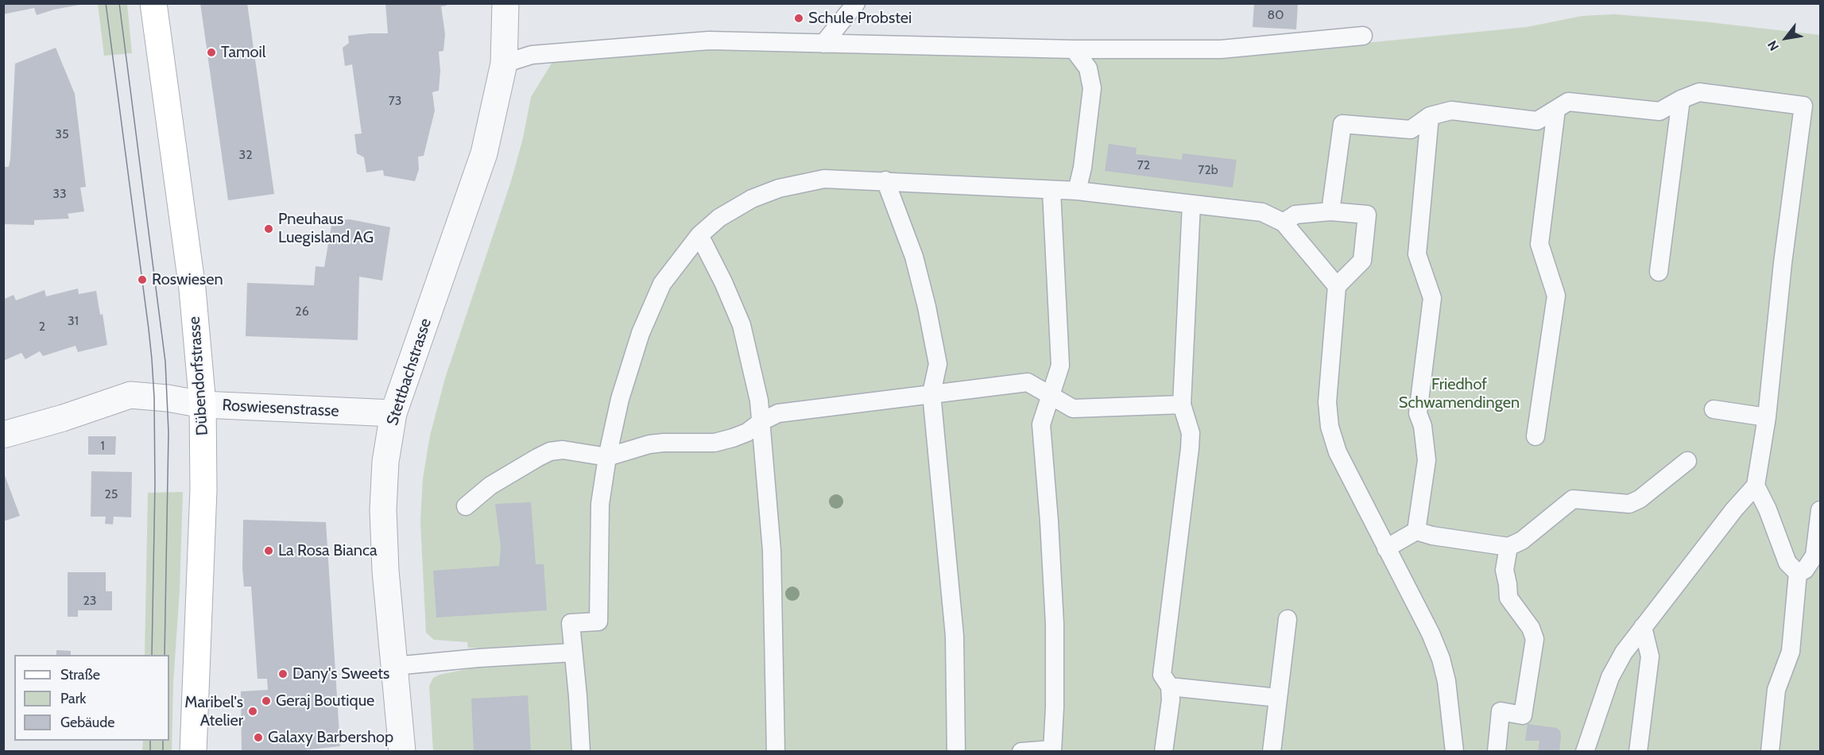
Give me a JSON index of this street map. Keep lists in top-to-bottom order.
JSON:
{
  "streets": {
    "street": ["Stettbachstrasse", "Dübendorfstrasse", "Roswiesenstrasse"]
  },
  "crossings": [
    ["Stettbachstrasse", "Roswiesenstrasse"],
    ["Dübendorfstrasse", "Roswiesenstrasse"]
  ],
  "parks": ["Friedhof Schwamendingen"],
  "places": [
    "Schule Probstei",
    "Tamoil",
    "Pneuhaus Luegisland AG",
    "Roswiesen",
    "La Rosa Bianca",
    "Dany's Sweets",
    "Geraj Boutique",
    "Maribel's Atelier",
    "Galaxy Barbershop"
  ],
  "house_numbers": [
    "80",
    "73",
    "35",
    "32",
    "72",
    "72b",
    "33",
    "26",
    "31",
    "2",
    "1",
    "25",
    "23"
  ],
  "legend": ["Straße", "Park", "Gebäude"],
  "north": "bottom left"
}
